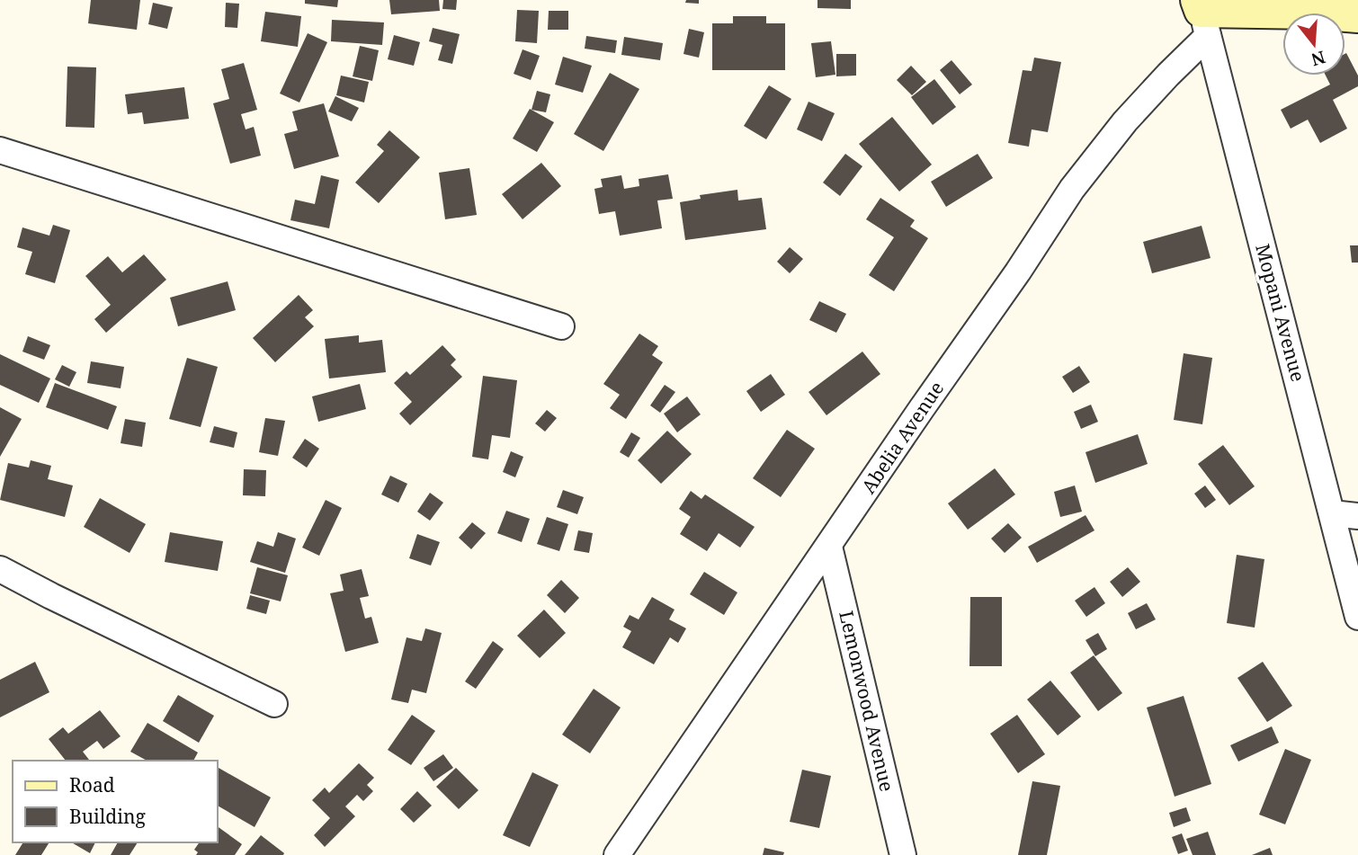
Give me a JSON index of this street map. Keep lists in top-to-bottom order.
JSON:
{
  "streets": {
    "street": ["Mopani Avenue", "Abelia Avenue", "Lemonwood Avenue"]
  },
  "crossings": [
    ["Mopani Avenue", "Abelia Avenue"],
    ["Abelia Avenue", "Lemonwood Avenue"]
  ],
  "legend": ["Road", "Building"],
  "north": "bottom"
}
